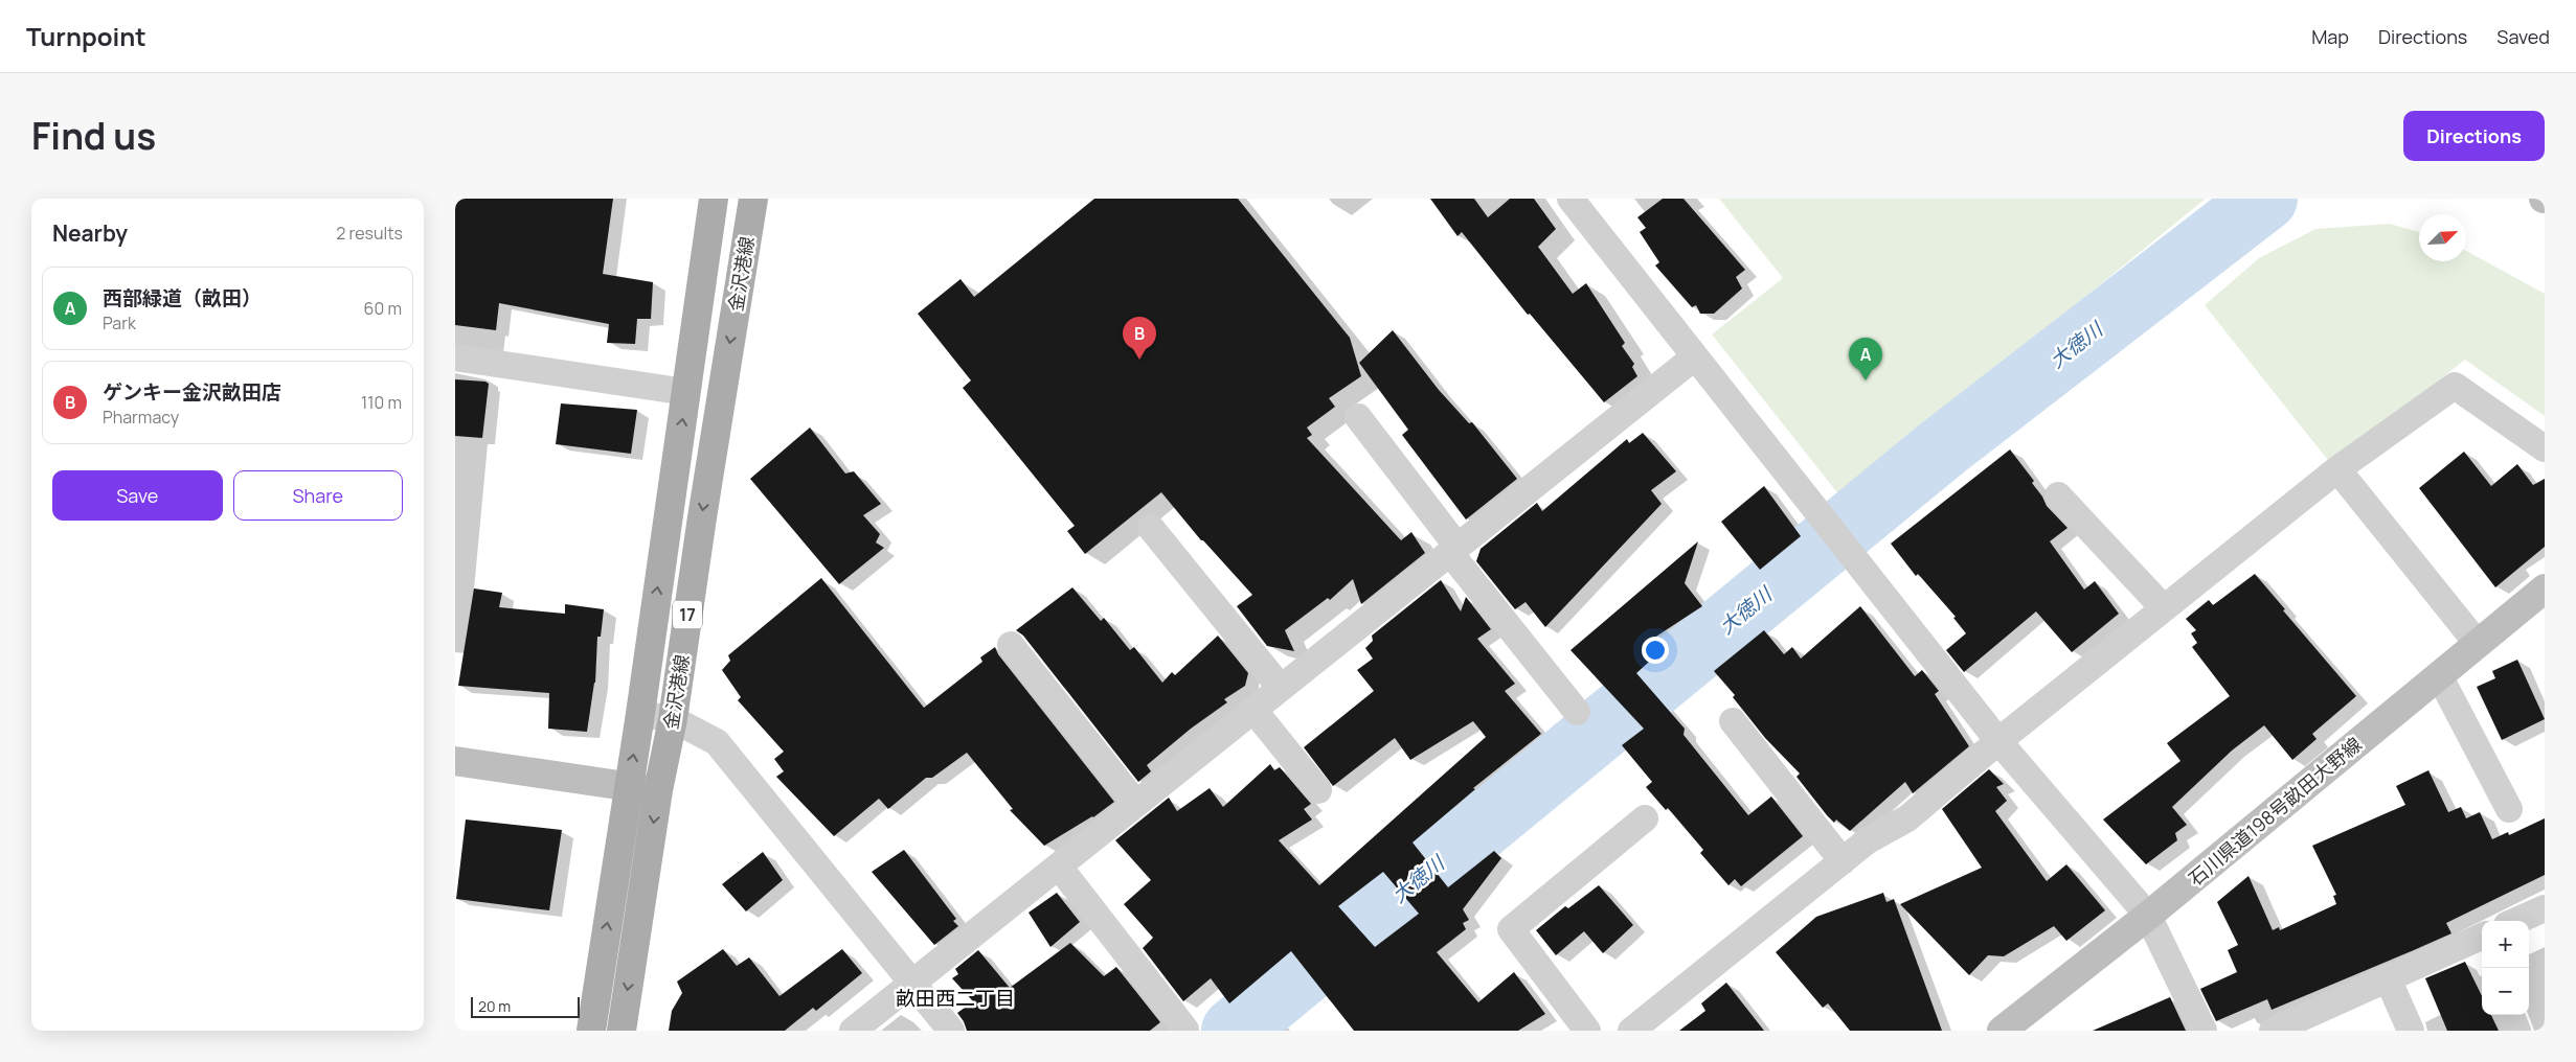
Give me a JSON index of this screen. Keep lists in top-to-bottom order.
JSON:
{
  "streets": {
    "main road": ["金沢港線", "17", "石川県道198号畝田大野線"]
  },
  "districts": ["畝田西二丁目"],
  "water": ["大徳川"],
  "scale_bar": "20 m",
  "north": "top right",
  "page": {
    "header": "Turnpoint",
    "nav": ["Map", "Directions", "Saved"],
    "title": "Find us",
    "buttons": [
      "Directions",
      ["Save", "Share"]
    ],
    "heading": ["Nearby", "2 results"],
    "list": [
      {
        "mark": "A",
        "name": "西部緑道（畝田）",
        "note": "Park",
        "value": "60 m"
      },
      {
        "mark": "B",
        "name": "ゲンキー金沢畝田店",
        "note": "Pharmacy",
        "value": "110 m"
      }
    ],
    "pins": ["B", "A"],
    "map_buttons": ["+", "−"],
    "scale": "20 m"
  }
}
